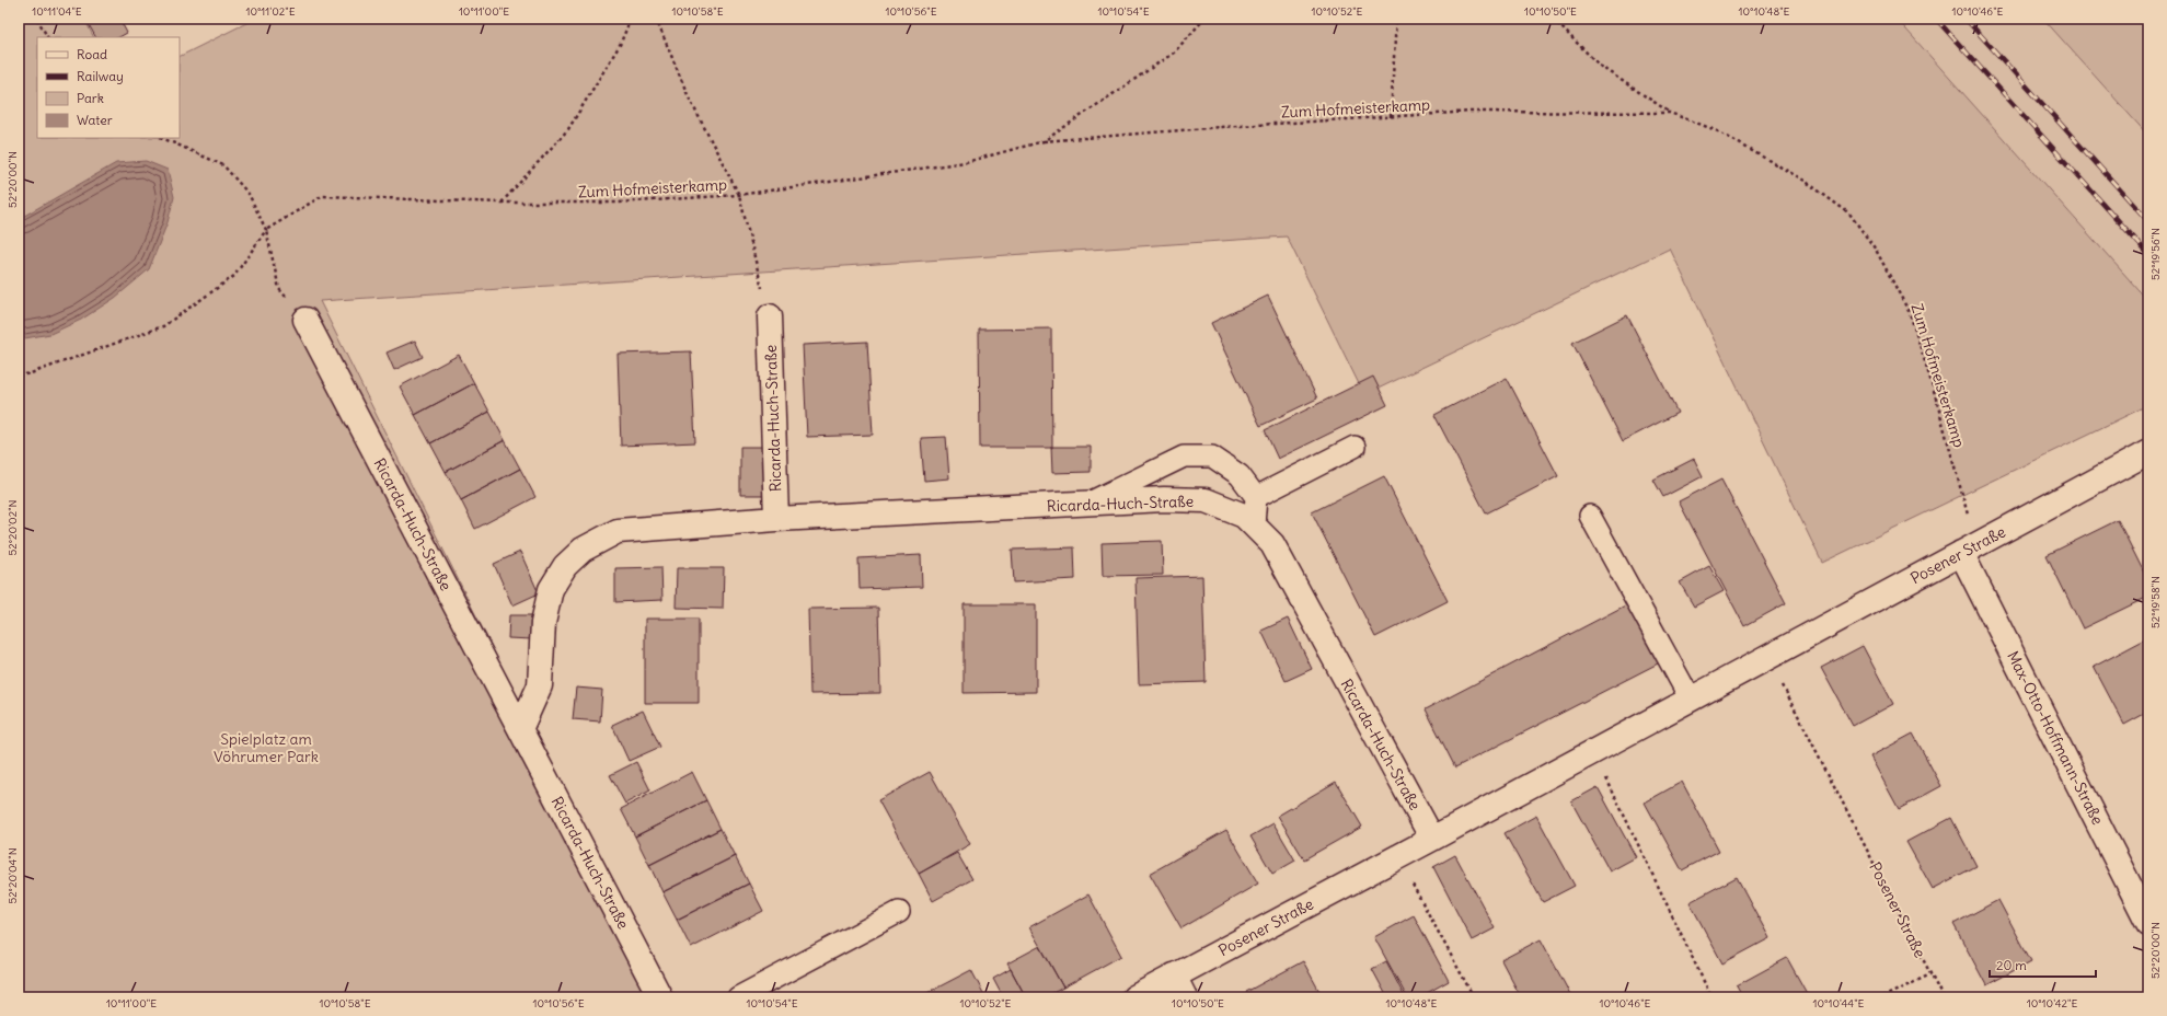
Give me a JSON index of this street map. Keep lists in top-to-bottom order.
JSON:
{
  "streets": {
    "street": ["Ricarda-Huch-Straße", "Posener Straße", "Max-Otto-Hoffmann-Straße"],
    "path": ["Zum Hofmeisterkamp"]
  },
  "crossings": [
    ["Zum Hofmeisterkamp", "Posener Straße"],
    ["Zum Hofmeisterkamp", "Max-Otto-Hoffmann-Straße"],
    ["Ricarda-Huch-Straße", "Posener Straße"],
    ["Posener Straße", "Max-Otto-Hoffmann-Straße"]
  ],
  "parks": ["Spielplatz am Vöhrumer Park"],
  "legend": [
    "Road",
    "Railway",
    "Park",
    "Water"
  ],
  "scale_bar": "20 m",
  "coordinates": [
    "10°11'04\"E",
    "10°11'02\"E",
    "10°11'00\"E",
    "10°10'58\"E",
    "10°10'56\"E",
    "10°10'54\"E",
    "10°10'52\"E",
    "10°10'50\"E",
    "10°10'48\"E",
    "10°10'46\"E",
    "52°20'00\"N",
    "52°19'56\"N",
    "52°20'02\"N",
    "52°19'58\"N",
    "52°20'04\"N",
    "10°10'44\"E",
    "10°10'42\"E"
  ]
}
